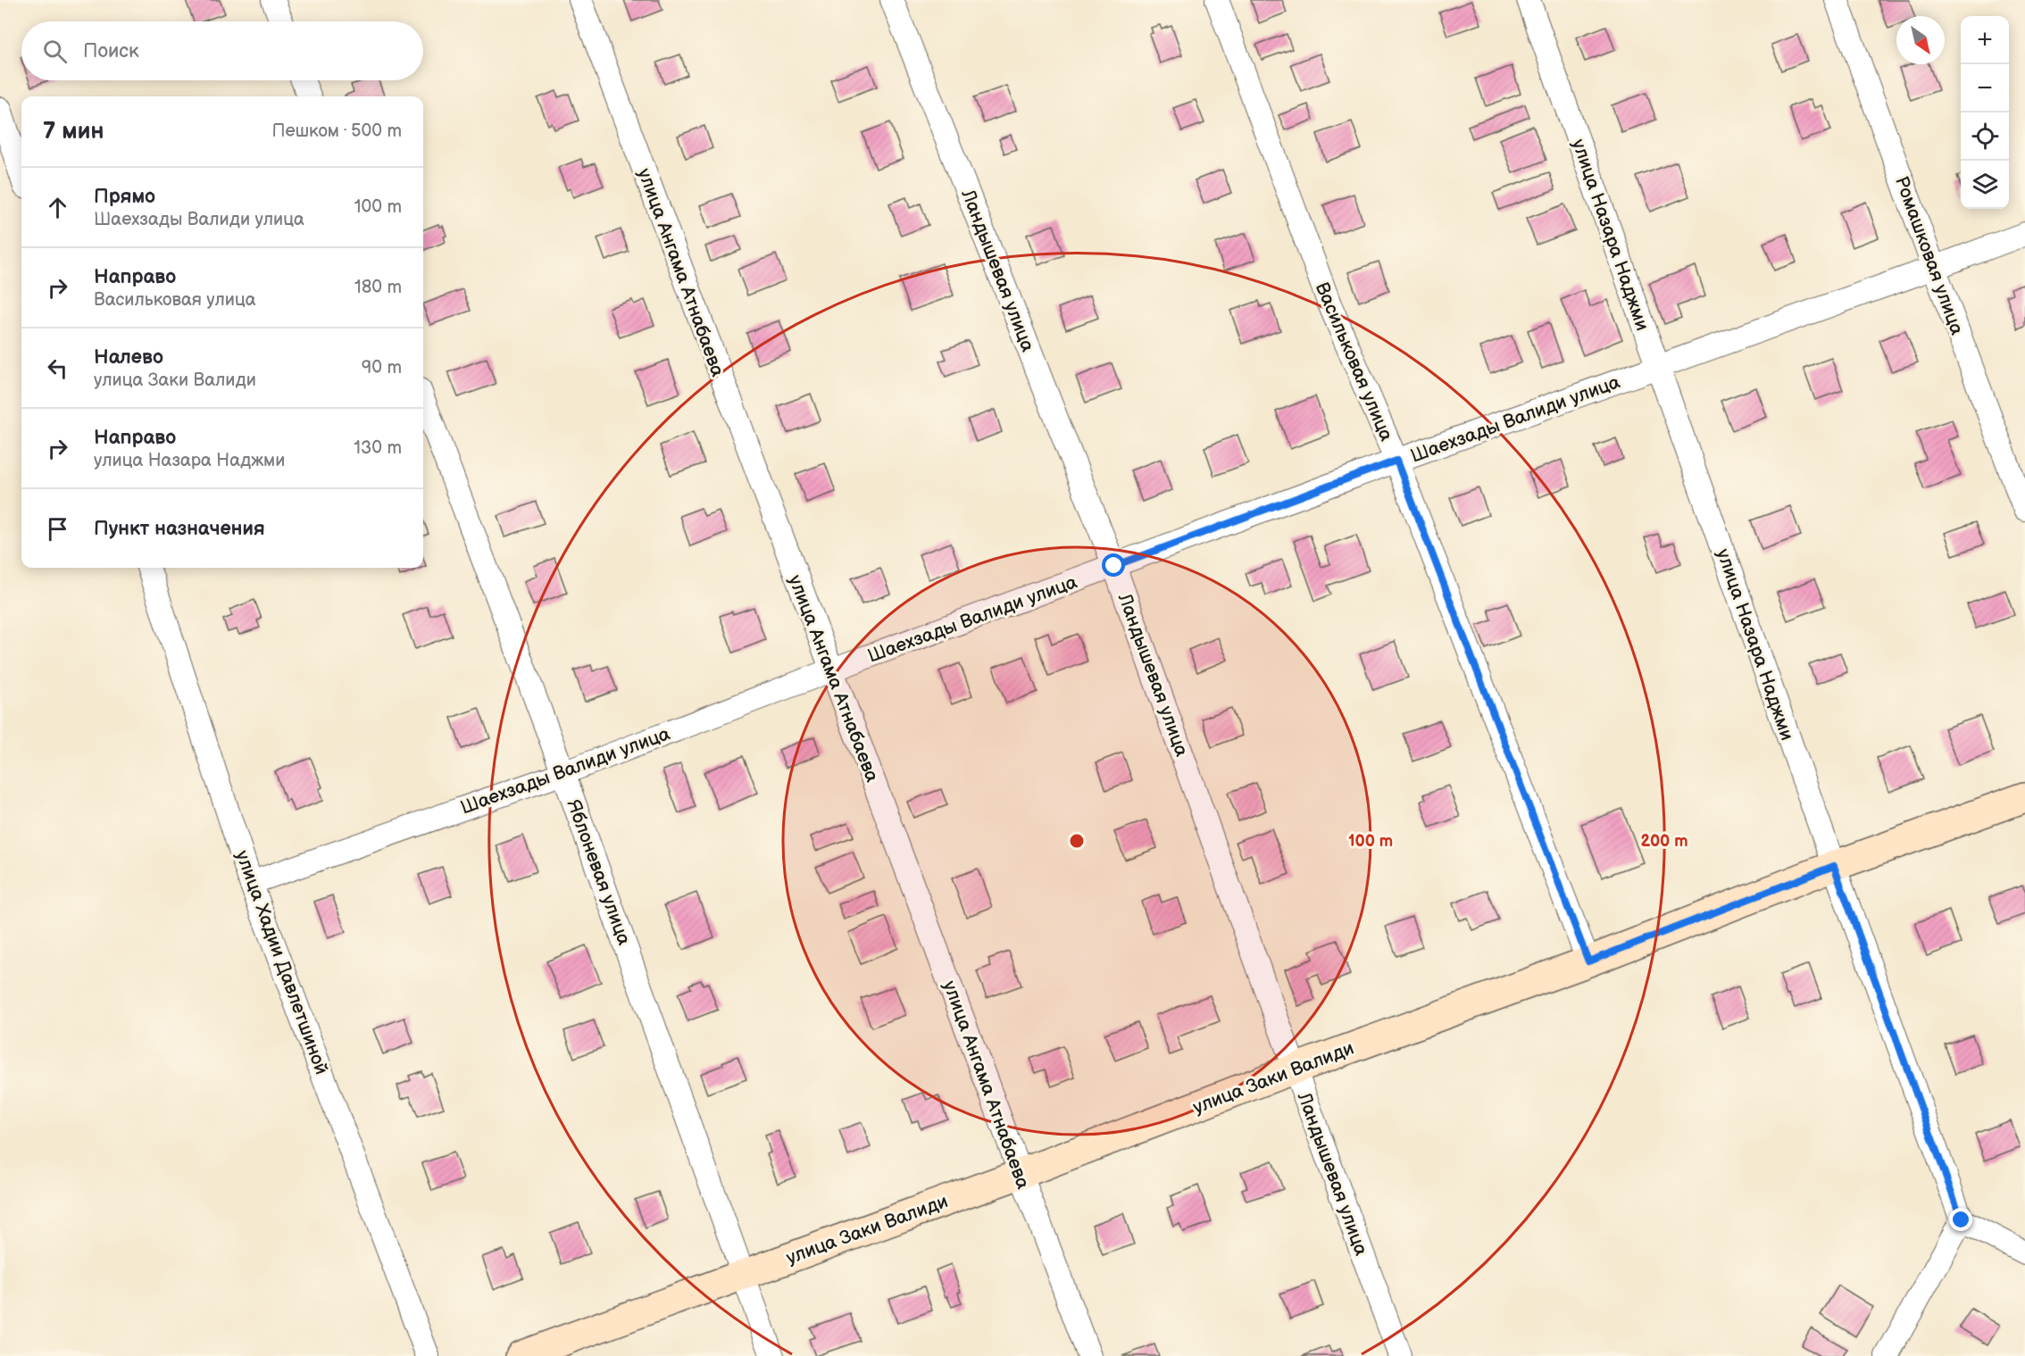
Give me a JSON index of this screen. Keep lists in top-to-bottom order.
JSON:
{
  "streets": {
    "street": [
      "улица Назара Наджми",
      "Ромашковая улица",
      "Ландышевая улица",
      "улица Ангама Атнабаева",
      "Васильковая улица",
      "Шаехзады Валиди улица",
      "Яблоневая улица",
      "улица Хадии Давлетшиной",
      "улица Заки Валиди"
    ]
  },
  "crossings": [
    ["улица Назара Наджми", "Шаехзады Валиди улица"],
    ["улица Назара Наджми", "улица Заки Валиди"],
    ["Ромашковая улица", "Шаехзады Валиди улица"],
    ["Ландышевая улица", "Шаехзады Валиди улица"],
    ["Ландышевая улица", "улица Заки Валиди"],
    ["улица Ангама Атнабаева", "Шаехзады Валиди улица"],
    ["улица Ангама Атнабаева", "улица Заки Валиди"],
    ["Васильковая улица", "Шаехзады Валиди улица"],
    ["Васильковая улица", "улица Заки Валиди"],
    ["Шаехзады Валиди улица", "Яблоневая улица"],
    ["Шаехзады Валиди улица", "улица Хадии Давлетшиной"],
    ["Яблоневая улица", "улица Заки Валиди"]
  ],
  "north": "bottom right",
  "page": {
    "map_buttons": ["+", "−"],
    "search": "Поиск",
    "heading": ["7 мин", "Пешком · 500 m"],
    "list": [
      ["Прямо", "Шаехзады Валиди улица", "100 m"],
      ["Направо", "Васильковая улица", "180 m"],
      ["Налево", "улица Заки Валиди", "90 m"],
      ["Направо", "улица Назара Наджми", "130 m"],
      "Пункт назначения"
    ]
  },
  "rings": ["100 m", "200 m"]
}
